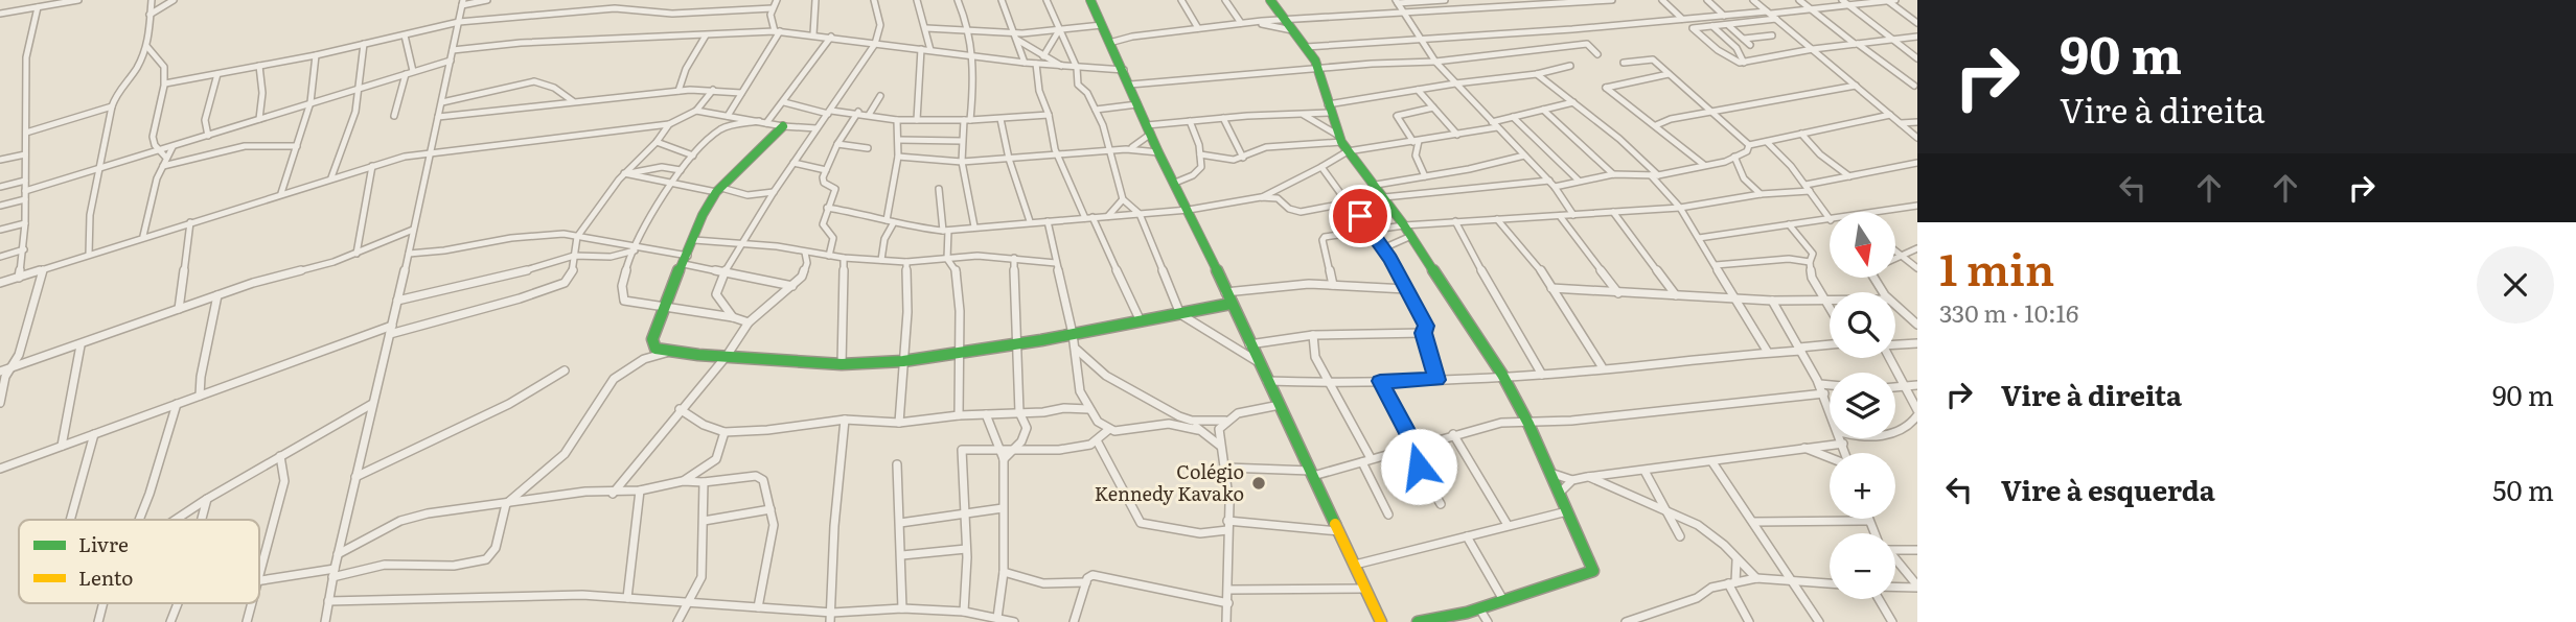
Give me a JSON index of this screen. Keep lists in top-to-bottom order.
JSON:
{
  "places": ["Colégio Kennedy Kavako"],
  "legend": ["Livre", "Lento"],
  "north": "bottom",
  "page": {
    "turn": ["90 m", "Vire à direita"],
    "map_buttons": ["+", "−"],
    "heading": ["1 min", "330 m · 10:16"],
    "list": [
      {
        "name": "Vire à direita",
        "value": "90 m"
      },
      {
        "name": "Vire à esquerda",
        "value": "50 m"
      }
    ]
  }
}
